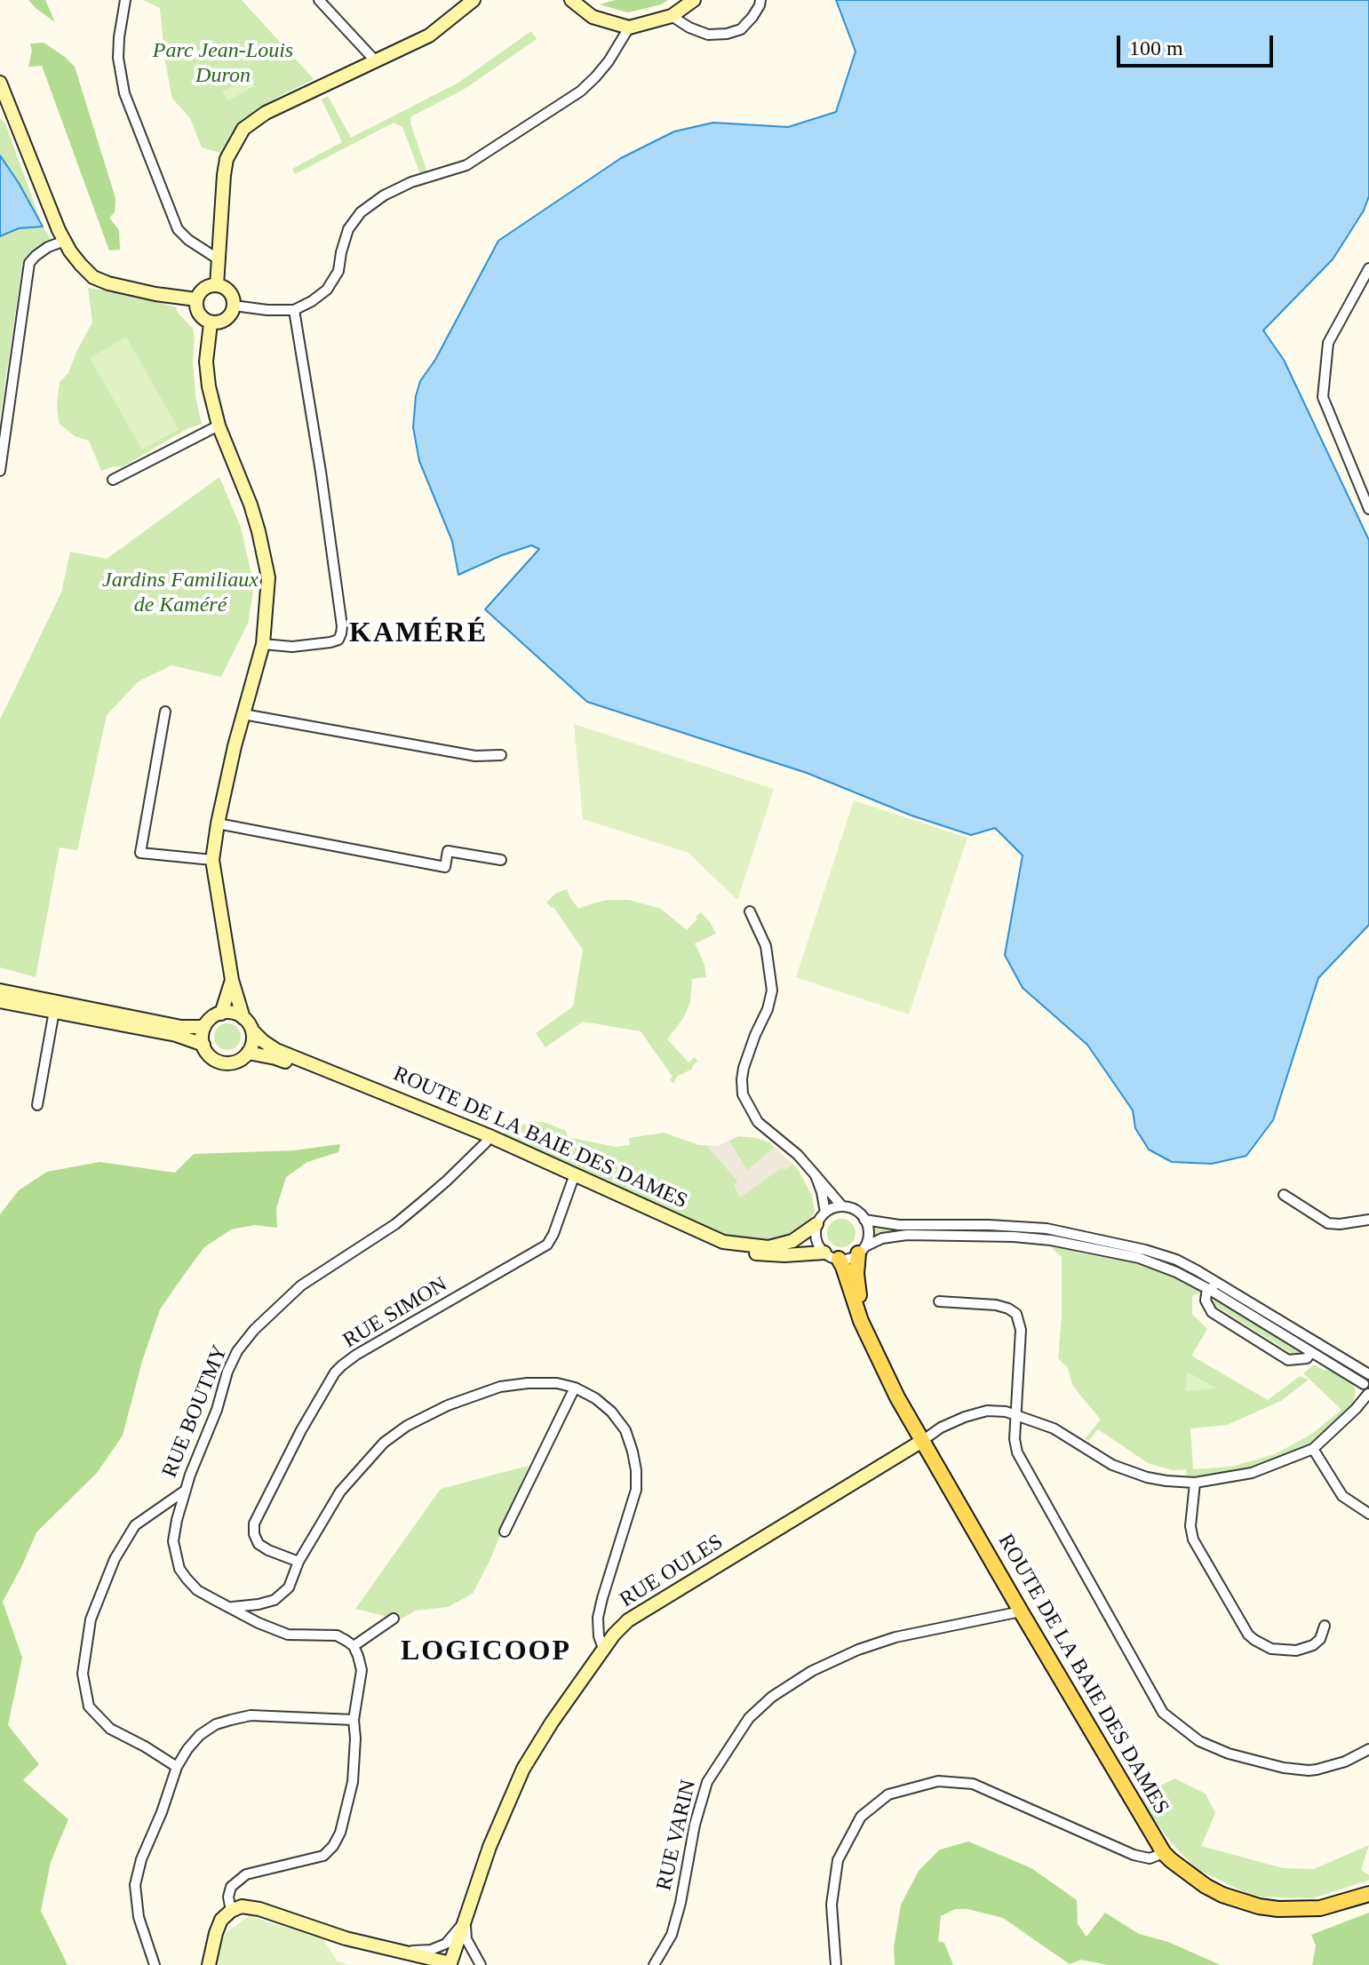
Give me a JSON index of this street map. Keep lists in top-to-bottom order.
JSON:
{
  "streets": {
    "main road": ["ROUTE DE LA BAIE DES DAMES"],
    "street": [
      "RUE SIMON",
      "RUE BOUTMY",
      "RUE OULES",
      "RUE VARIN"
    ]
  },
  "crossings": [
    ["ROUTE DE LA BAIE DES DAMES", "RUE SIMON"],
    ["ROUTE DE LA BAIE DES DAMES", "RUE BOUTMY"],
    ["ROUTE DE LA BAIE DES DAMES", "RUE OULES"],
    ["ROUTE DE LA BAIE DES DAMES", "RUE VARIN"]
  ],
  "districts": ["KAMÉRÉ", "LOGICOOP"],
  "parks": ["Parc Jean-Louis Duron", "Jardins Familiaux de Kaméré"],
  "scale_bar": "100 m"
}
